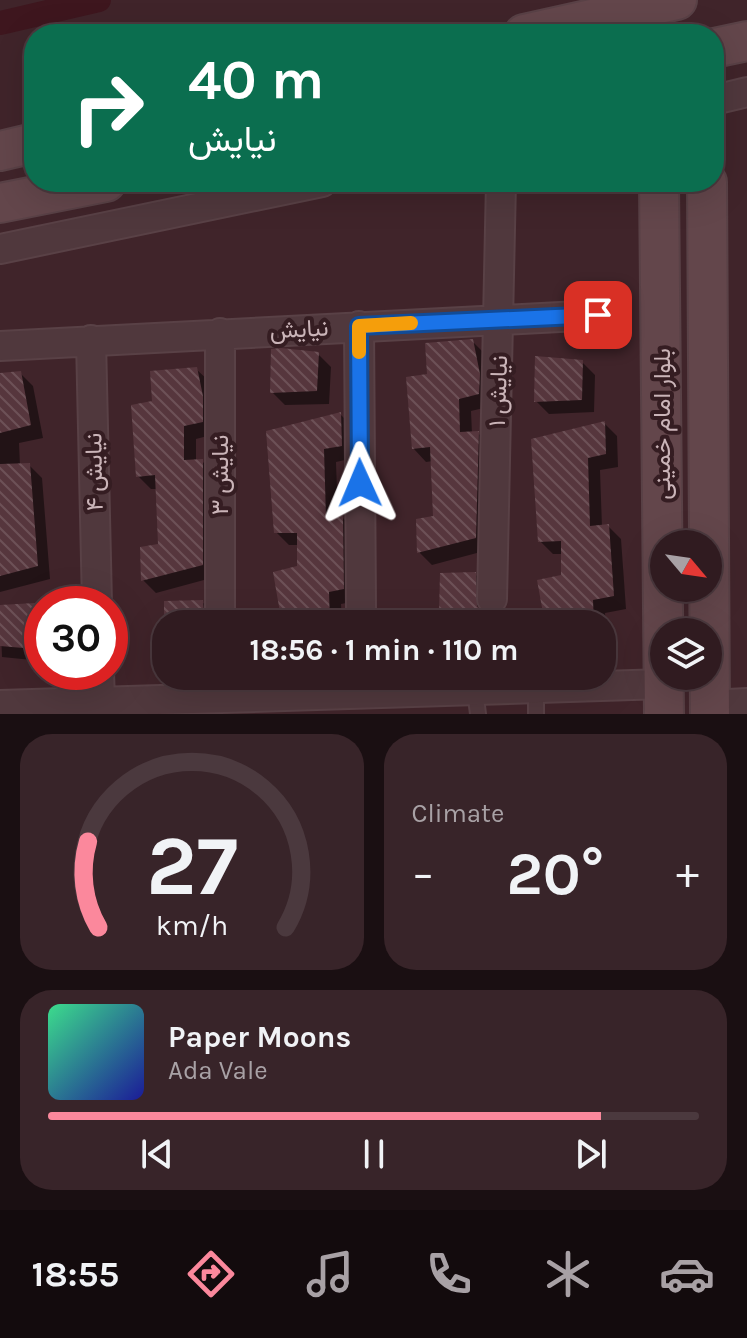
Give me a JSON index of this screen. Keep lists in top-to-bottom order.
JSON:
{
  "streets": {
    "street": [
      "نیایش",
      "نیایش ۱",
      "بلوار امام خمینی",
      "نیایش ۴",
      "نیایش ۳"
    ]
  },
  "crossings": [
    ["نیایش", "نیایش ۱"],
    ["نیایش", "نیایش ۴"],
    ["نیایش", "نیایش ۳"]
  ],
  "north": "bottom right",
  "page": {
    "turn": ["40 m", "نیایش"],
    "limit": "30",
    "trip": "18:56 · 1 min · 110 m",
    "tile": "Climate",
    "heat": ["−", "20°", "+"],
    "song": ["Paper Moons", "Ada Vale"],
    "tabs": "18:55",
    "gauge": ["27", "km/h"]
  }
}
